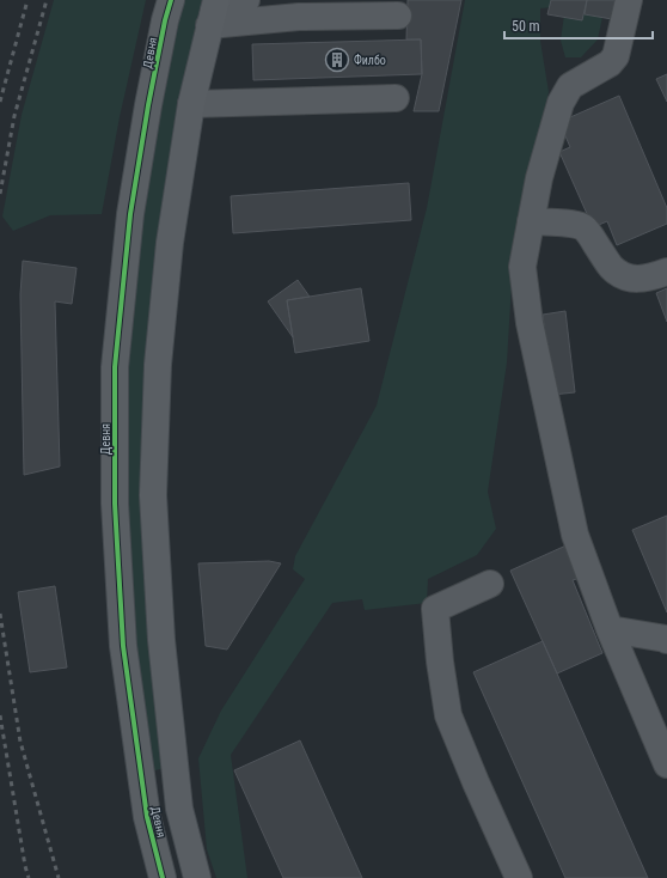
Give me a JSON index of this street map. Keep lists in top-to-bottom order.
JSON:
{
  "streets": {
    "main road": ["Девня"]
  },
  "places": {
    "building": ["Филбо"]
  },
  "scale_bar": "50 m"
}
